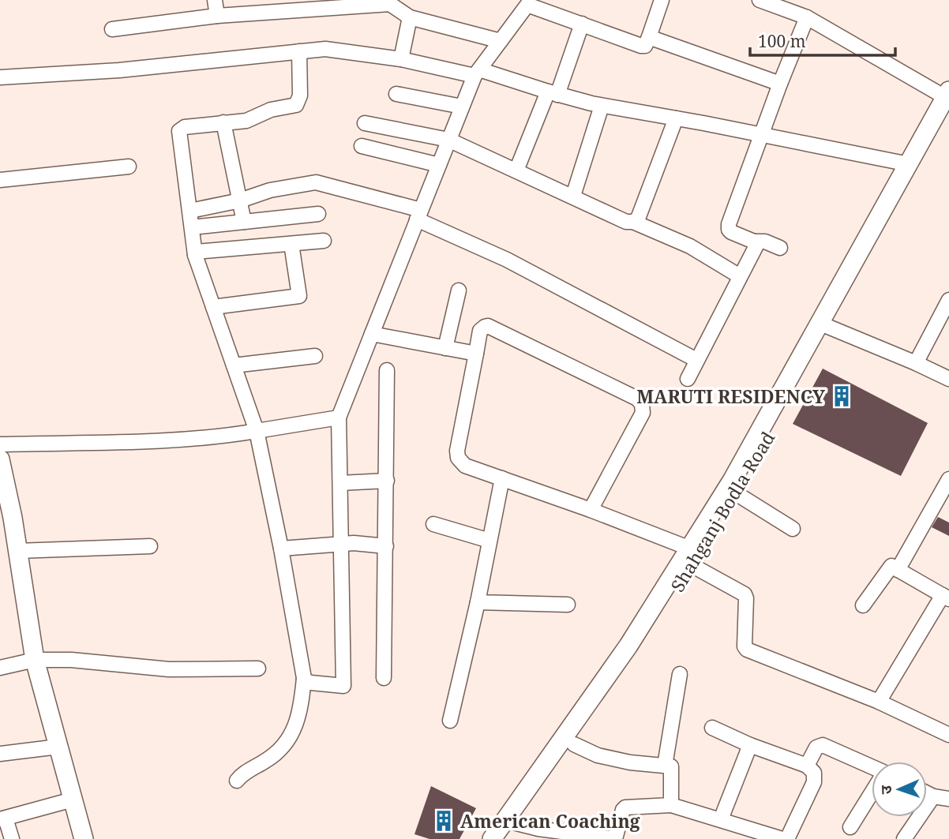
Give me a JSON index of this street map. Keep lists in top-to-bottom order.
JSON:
{
  "streets": {
    "main road": ["Shahganj Bodla Road"]
  },
  "places": {
    "building": ["MARUTI RESIDENCY", "American Coaching"]
  },
  "scale_bar": "100 m",
  "north": "left"
}
